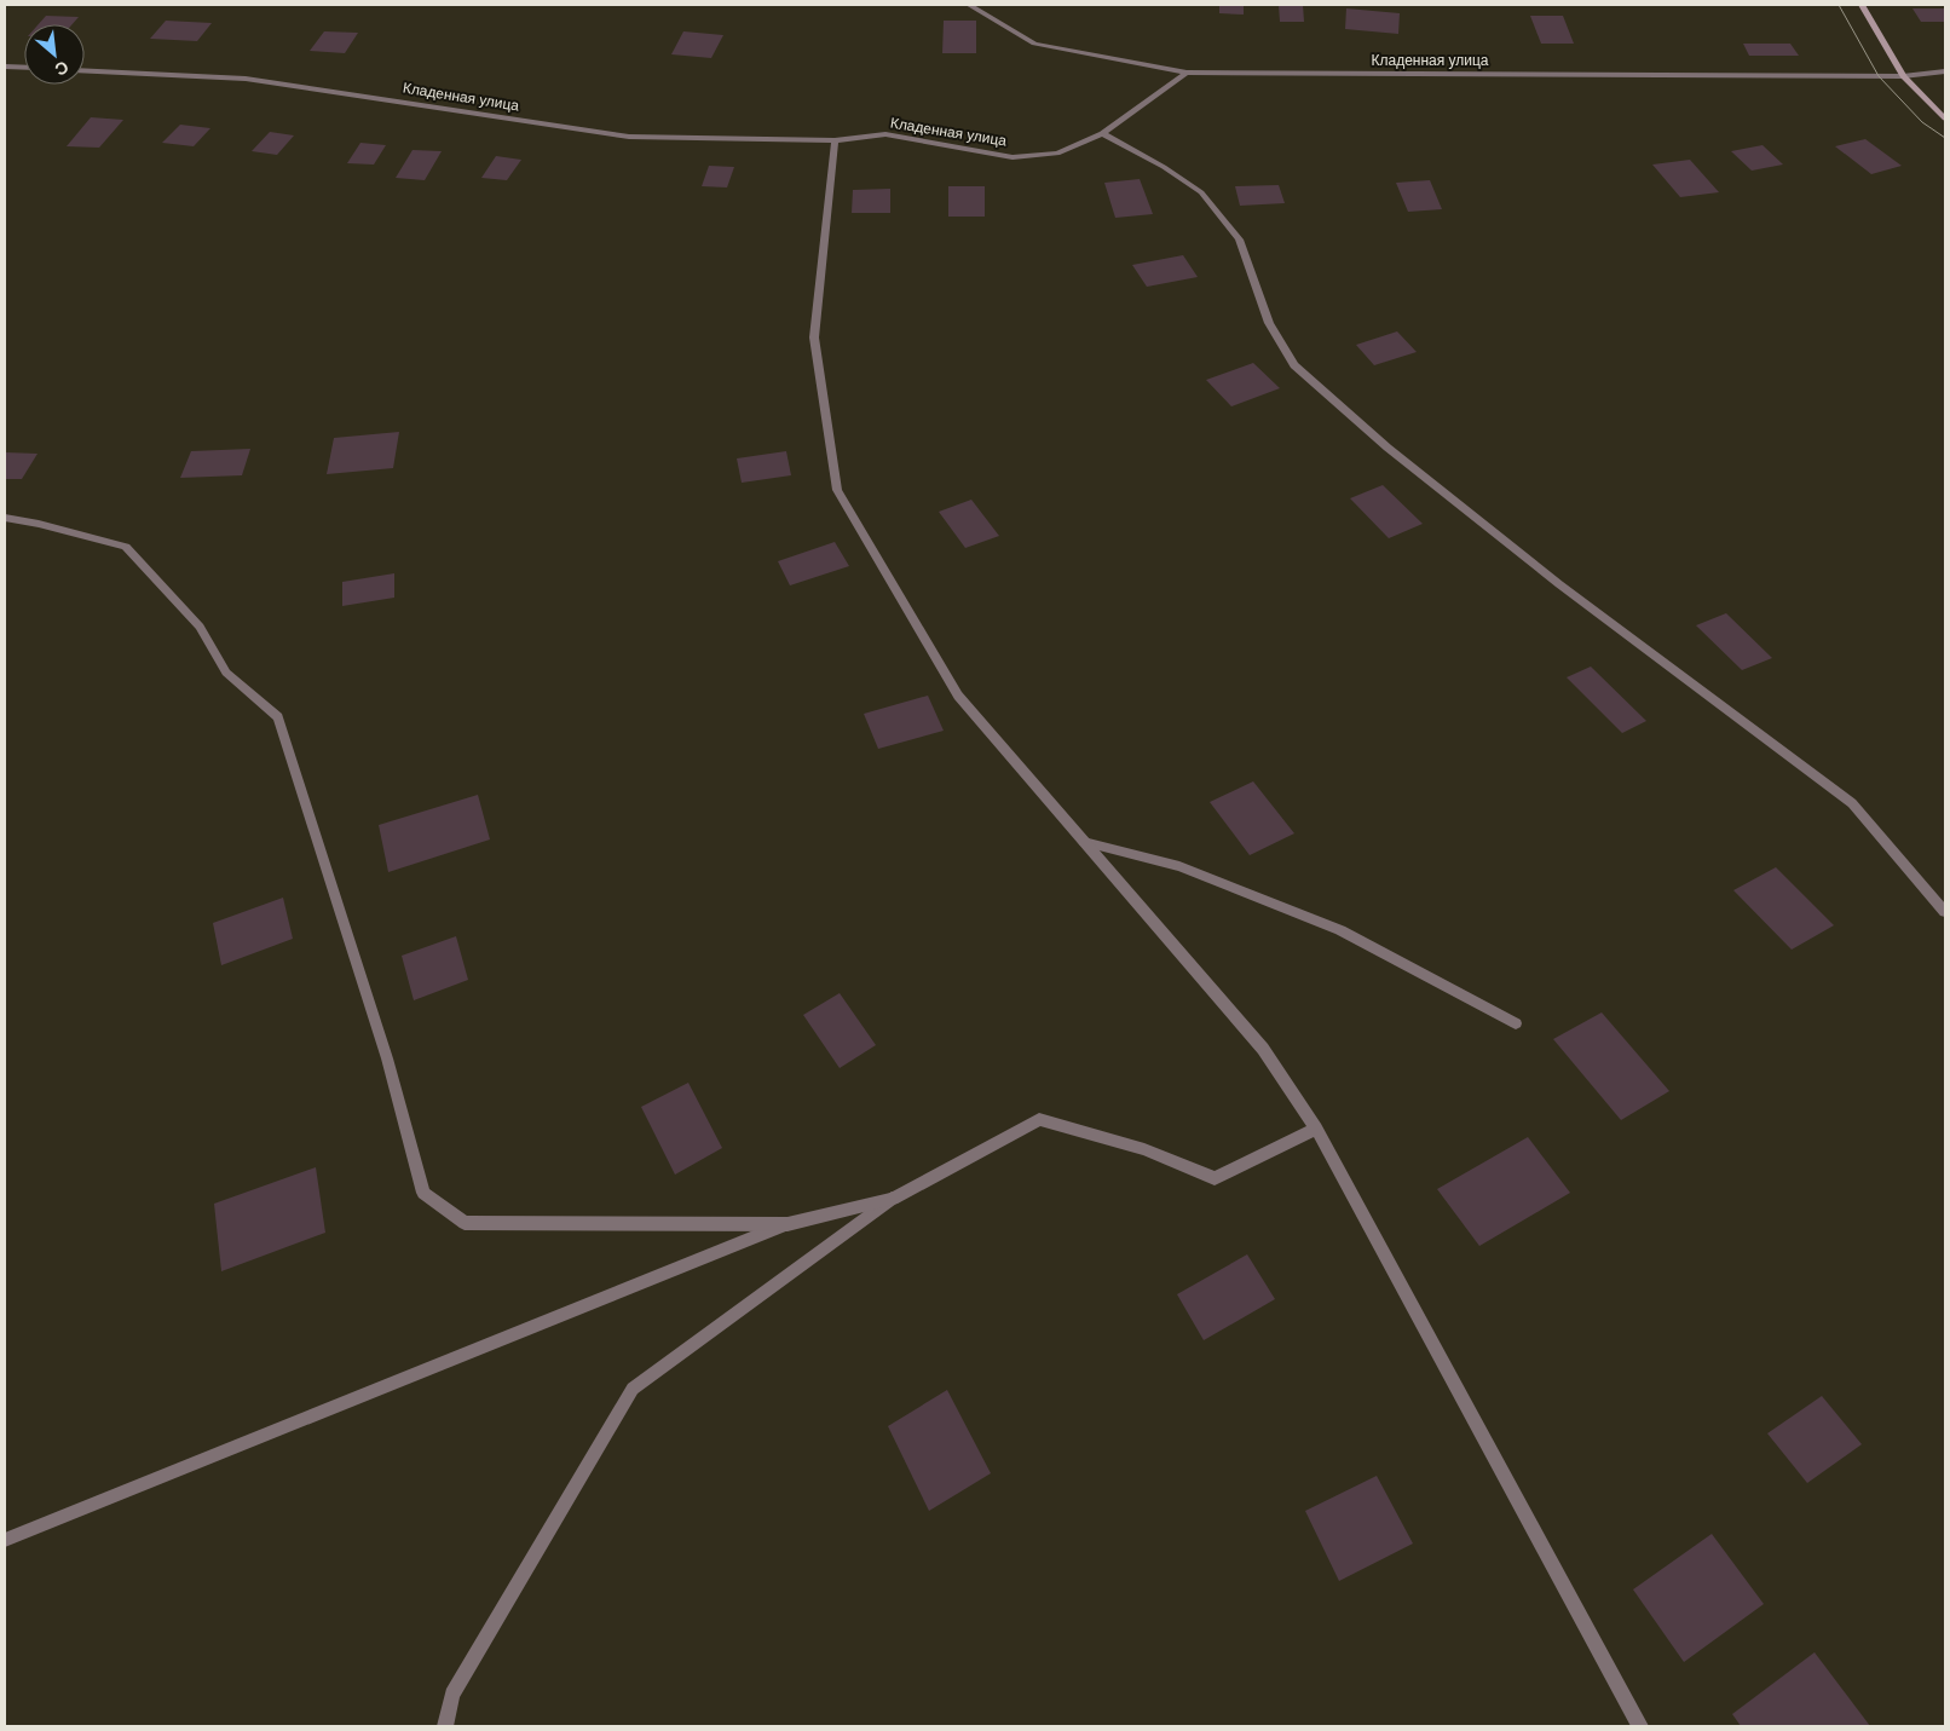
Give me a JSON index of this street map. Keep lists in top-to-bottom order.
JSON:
{
  "streets": {
    "street": ["Кладенная улица"]
  },
  "north": "bottom right"
}
